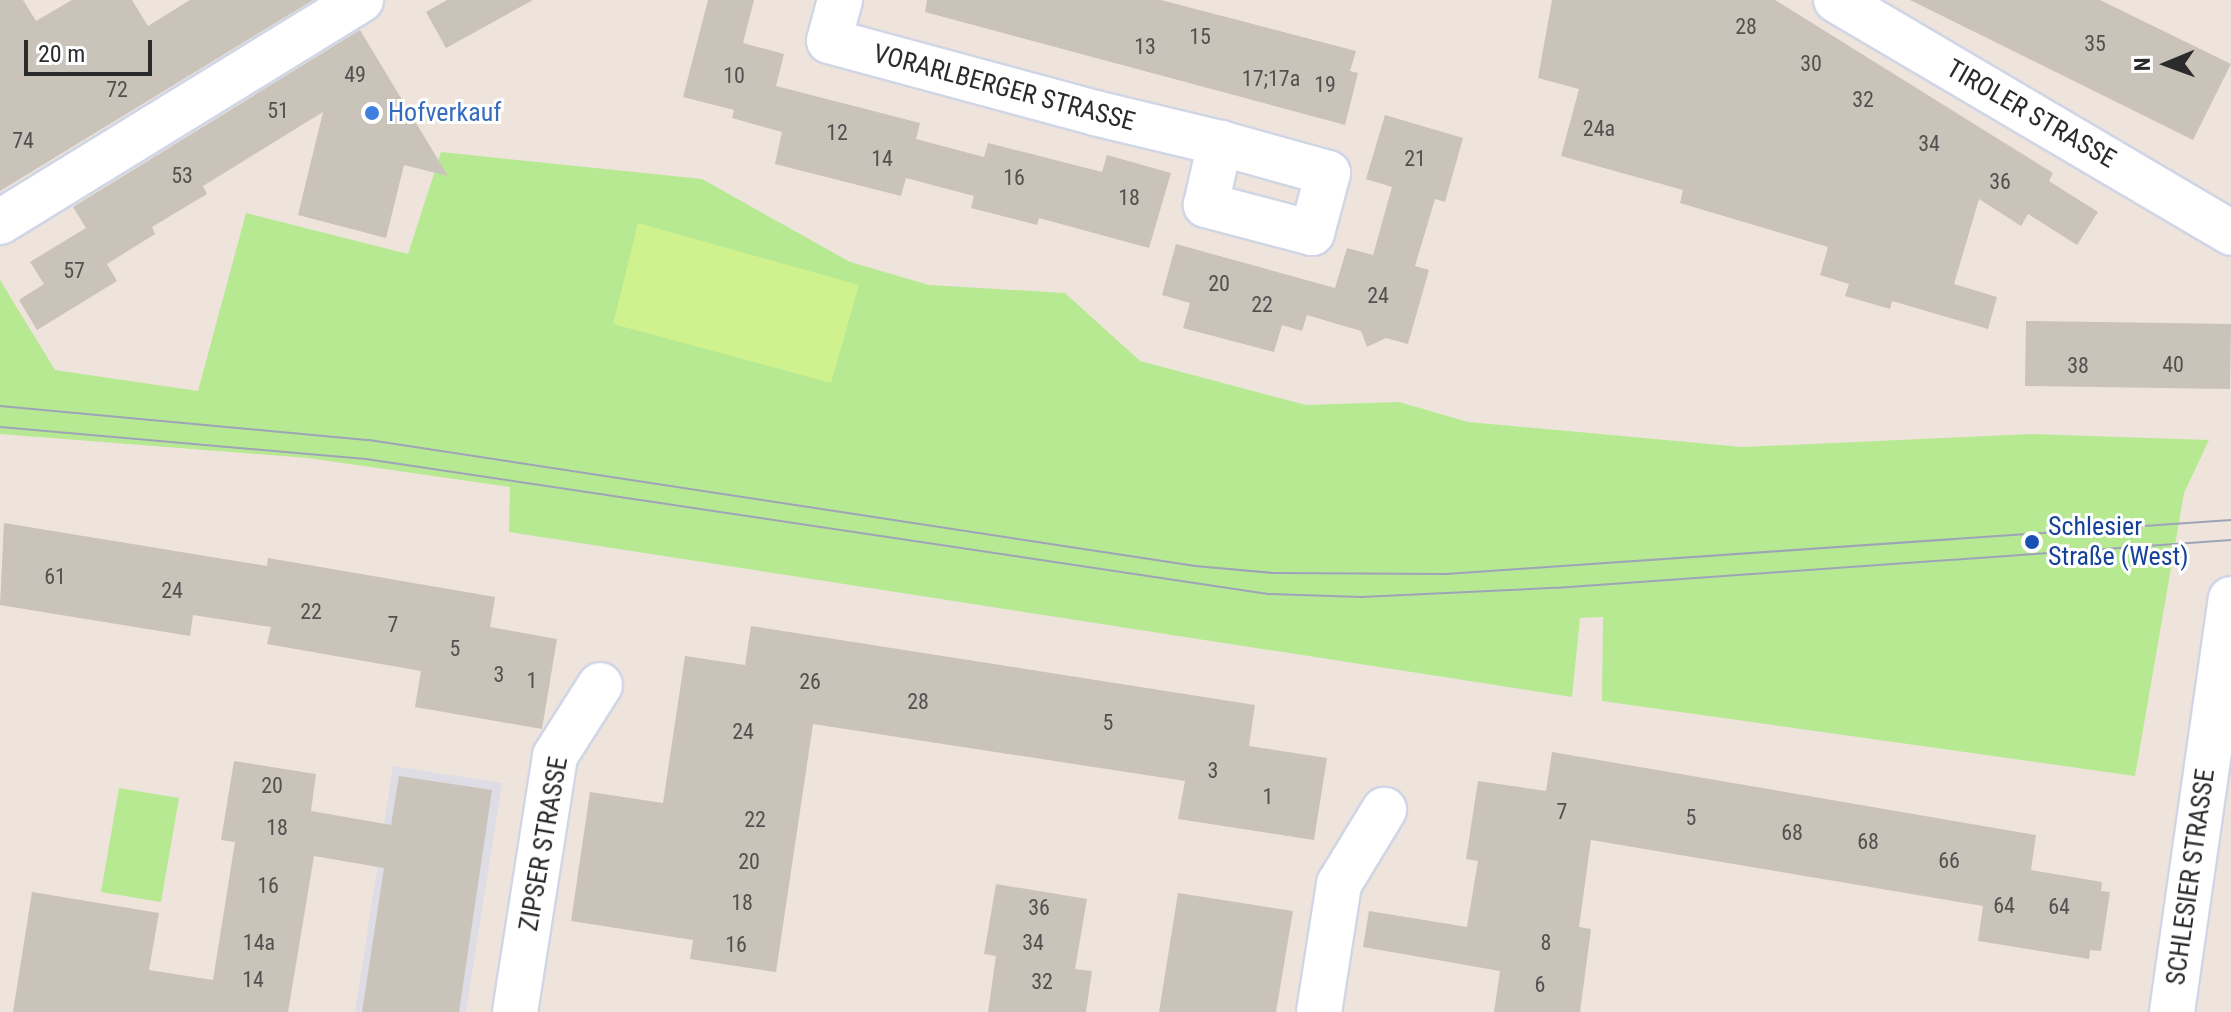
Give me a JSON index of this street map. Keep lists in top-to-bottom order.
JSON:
{
  "streets": {
    "street": [
      "VORARLBERGER STRASSE",
      "TIROLER STRASSE",
      "ZIPSER STRASSE",
      "SCHLESIER STRASSE"
    ]
  },
  "places": ["Hofverkauf", "Schlesier Straße (West)"],
  "house_numbers": [
    "28",
    "15",
    "35",
    "13",
    "30",
    "49",
    "10",
    "17;17a",
    "19",
    "72",
    "32",
    "51",
    "24a",
    "12",
    "74",
    "34",
    "14",
    "21",
    "53",
    "16",
    "36",
    "18",
    "57",
    "20",
    "24",
    "22",
    "40",
    "38",
    "61",
    "24",
    "22",
    "7",
    "5",
    "3",
    "1",
    "26",
    "28",
    "5",
    "24",
    "3",
    "20",
    "1",
    "7",
    "5",
    "22",
    "18",
    "68",
    "68",
    "66",
    "20",
    "16",
    "18",
    "64",
    "64",
    "36",
    "14a",
    "34",
    "8",
    "16",
    "14",
    "32",
    "6"
  ],
  "scale_bar": "20 m",
  "north": "left"
}
